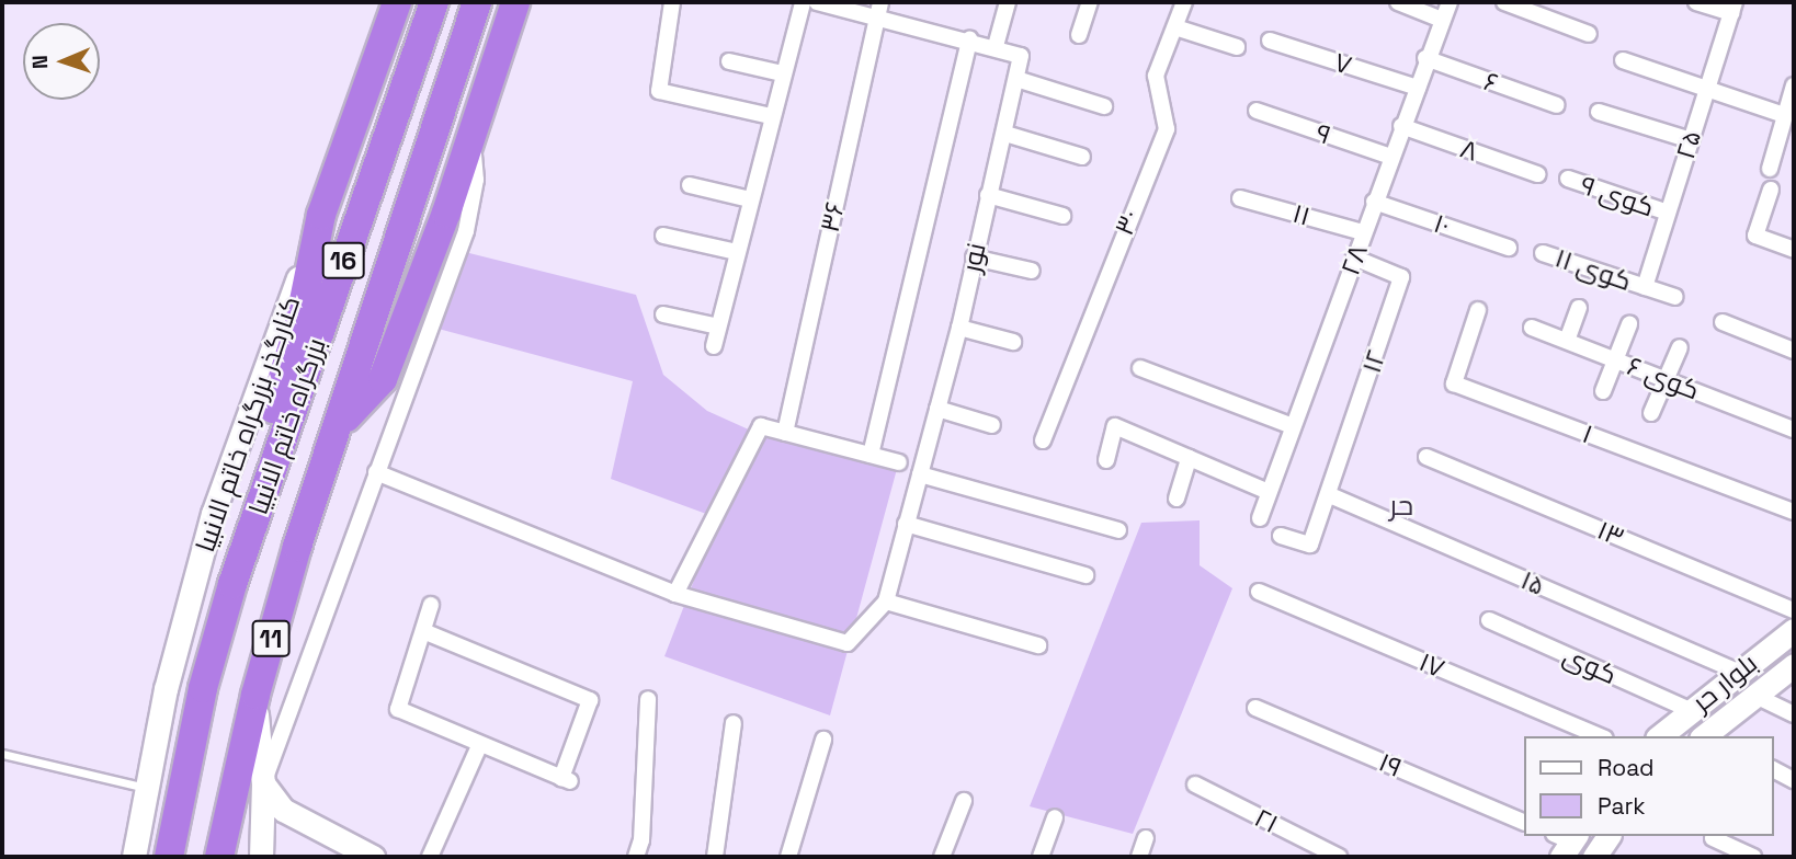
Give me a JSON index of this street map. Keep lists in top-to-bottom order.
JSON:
{
  "streets": {
    "highway": [
      "16",
      "کنارگذر بزرگراه خاتم الانبیا",
      "بزرگراه خاتم الانبیا",
      "11"
    ],
    "main road": ["بلوار حر"],
    "street": [
      "۷",
      "۶",
      "۹",
      "۲۵",
      "۸",
      "کوی ۹",
      "۱۱",
      "۳۶",
      "۳۰",
      "۱۰",
      "نور",
      "۲۸",
      "کوی ۱۱",
      "۱۲",
      "کوی ۶",
      "۱",
      "۱۳",
      "۱۵",
      "۱۷",
      "کوی",
      "۱۹",
      "۲۱"
    ]
  },
  "crossings": [
    ["۷", "۲۸"],
    ["۶", "۲۸"],
    ["۹", "۲۸"],
    ["۲۵", "کوی ۹"],
    ["۲۵", "کوی ۱۱"],
    ["۸", "۲۸"],
    ["۱۱", "۲۸"],
    ["۱۰", "۲۸"],
    ["۲۸", "۱۲"],
    ["16", "کنارگذر بزرگراه خاتم الانبیا"],
    ["16", "بزرگراه خاتم الانبیا"],
    ["۱۲", "۱۵"],
    ["۱۵", "بلوار حر"],
    ["کوی", "بلوار حر"]
  ],
  "districts": ["حر"],
  "legend": ["Road", "Park"],
  "north": "left"
}
